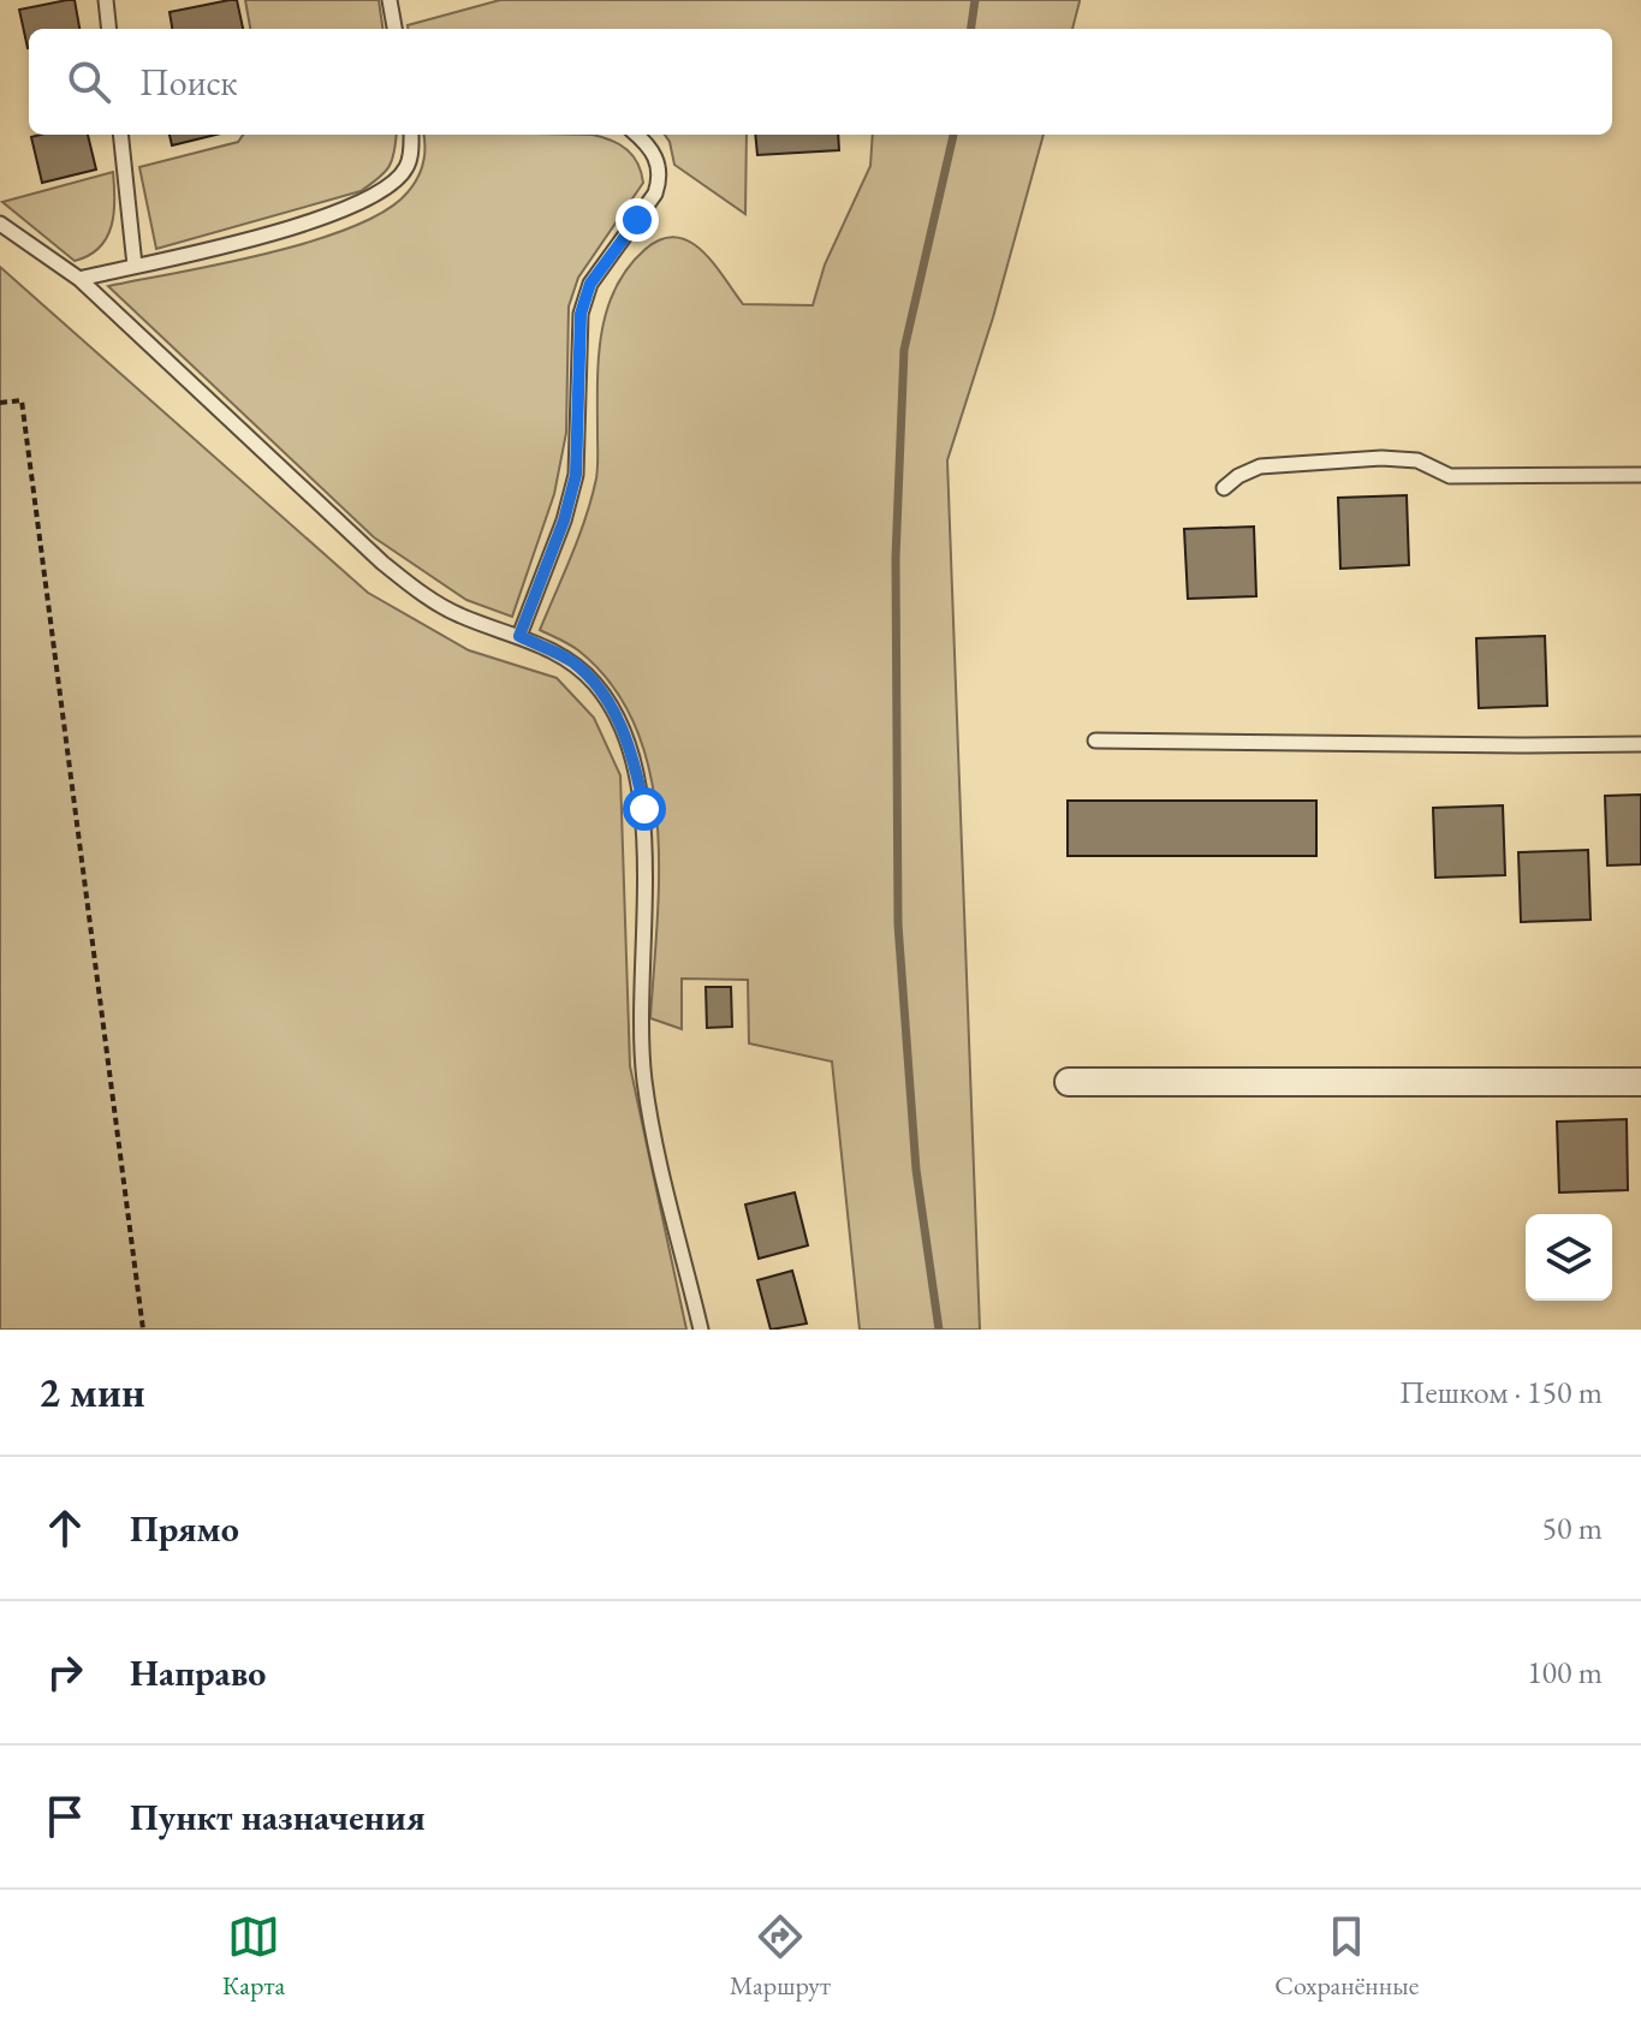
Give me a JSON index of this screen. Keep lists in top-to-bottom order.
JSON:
{
  "page": {
    "search": "Поиск",
    "heading": ["2 мин", "Пешком · 150 m"],
    "list": [
      ["Прямо", "50 m"],
      ["Направо", "100 m"],
      "Пункт назначения"
    ],
    "nav": ["Карта", "Маршрут", "Сохранённые"]
  }
}
